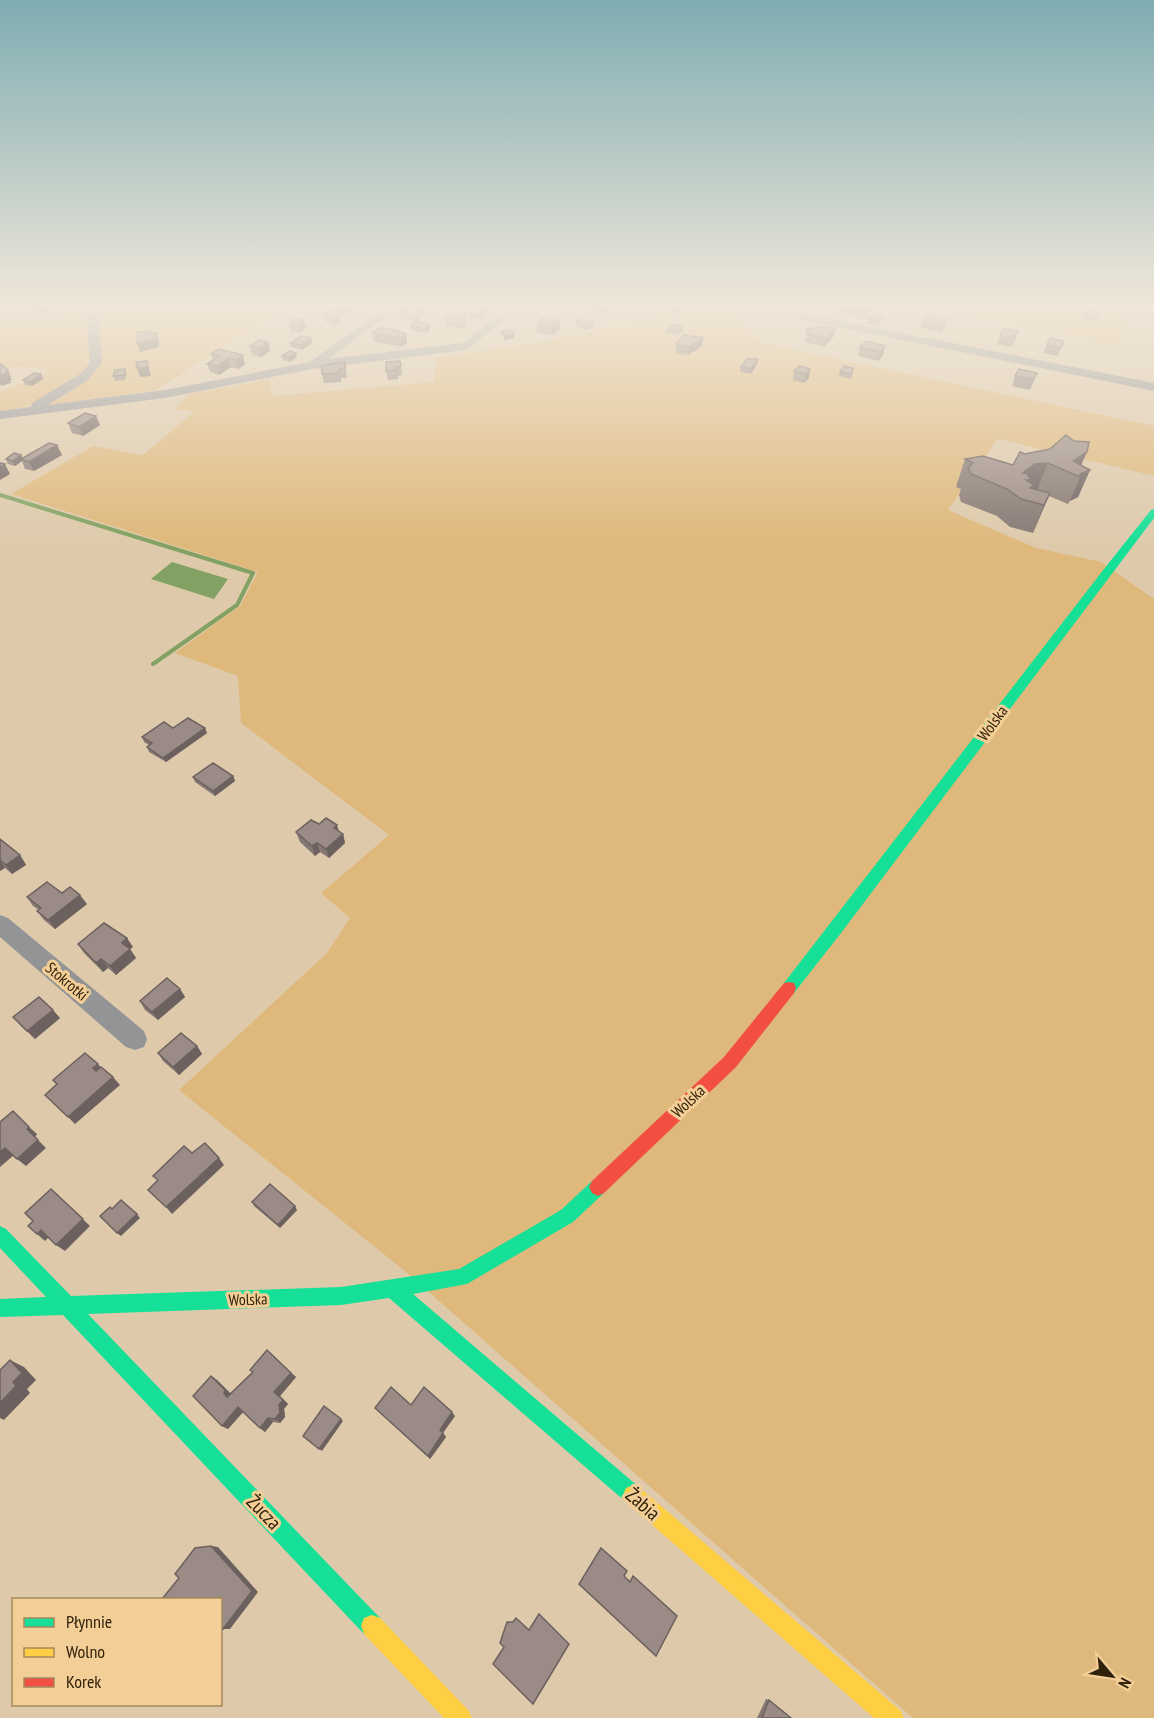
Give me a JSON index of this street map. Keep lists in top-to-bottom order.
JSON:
{
  "streets": {
    "street": [
      "Wolska",
      "Stokrotki",
      "Żabia",
      "Żucza"
    ]
  },
  "crossings": [
    ["Wolska", "Żabia"],
    ["Wolska", "Żucza"]
  ],
  "legend": ["Płynnie", "Wolno", "Korek"],
  "north": "bottom right"
}
